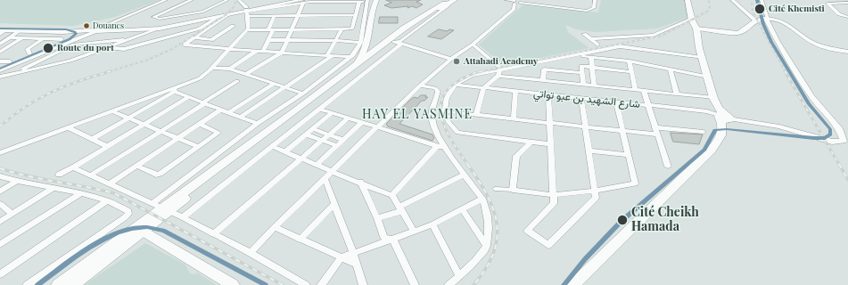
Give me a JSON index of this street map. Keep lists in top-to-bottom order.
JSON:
{
  "streets": {
    "street": ["شارع الشهيد بن عبو تواتي"]
  },
  "districts": ["HAY EL YASMINE"],
  "places": [
    "Cité Khemisti",
    "Douanes",
    "Route du port",
    "Attahadi Academy",
    "Cité Cheikh Hamada"
  ]
}
